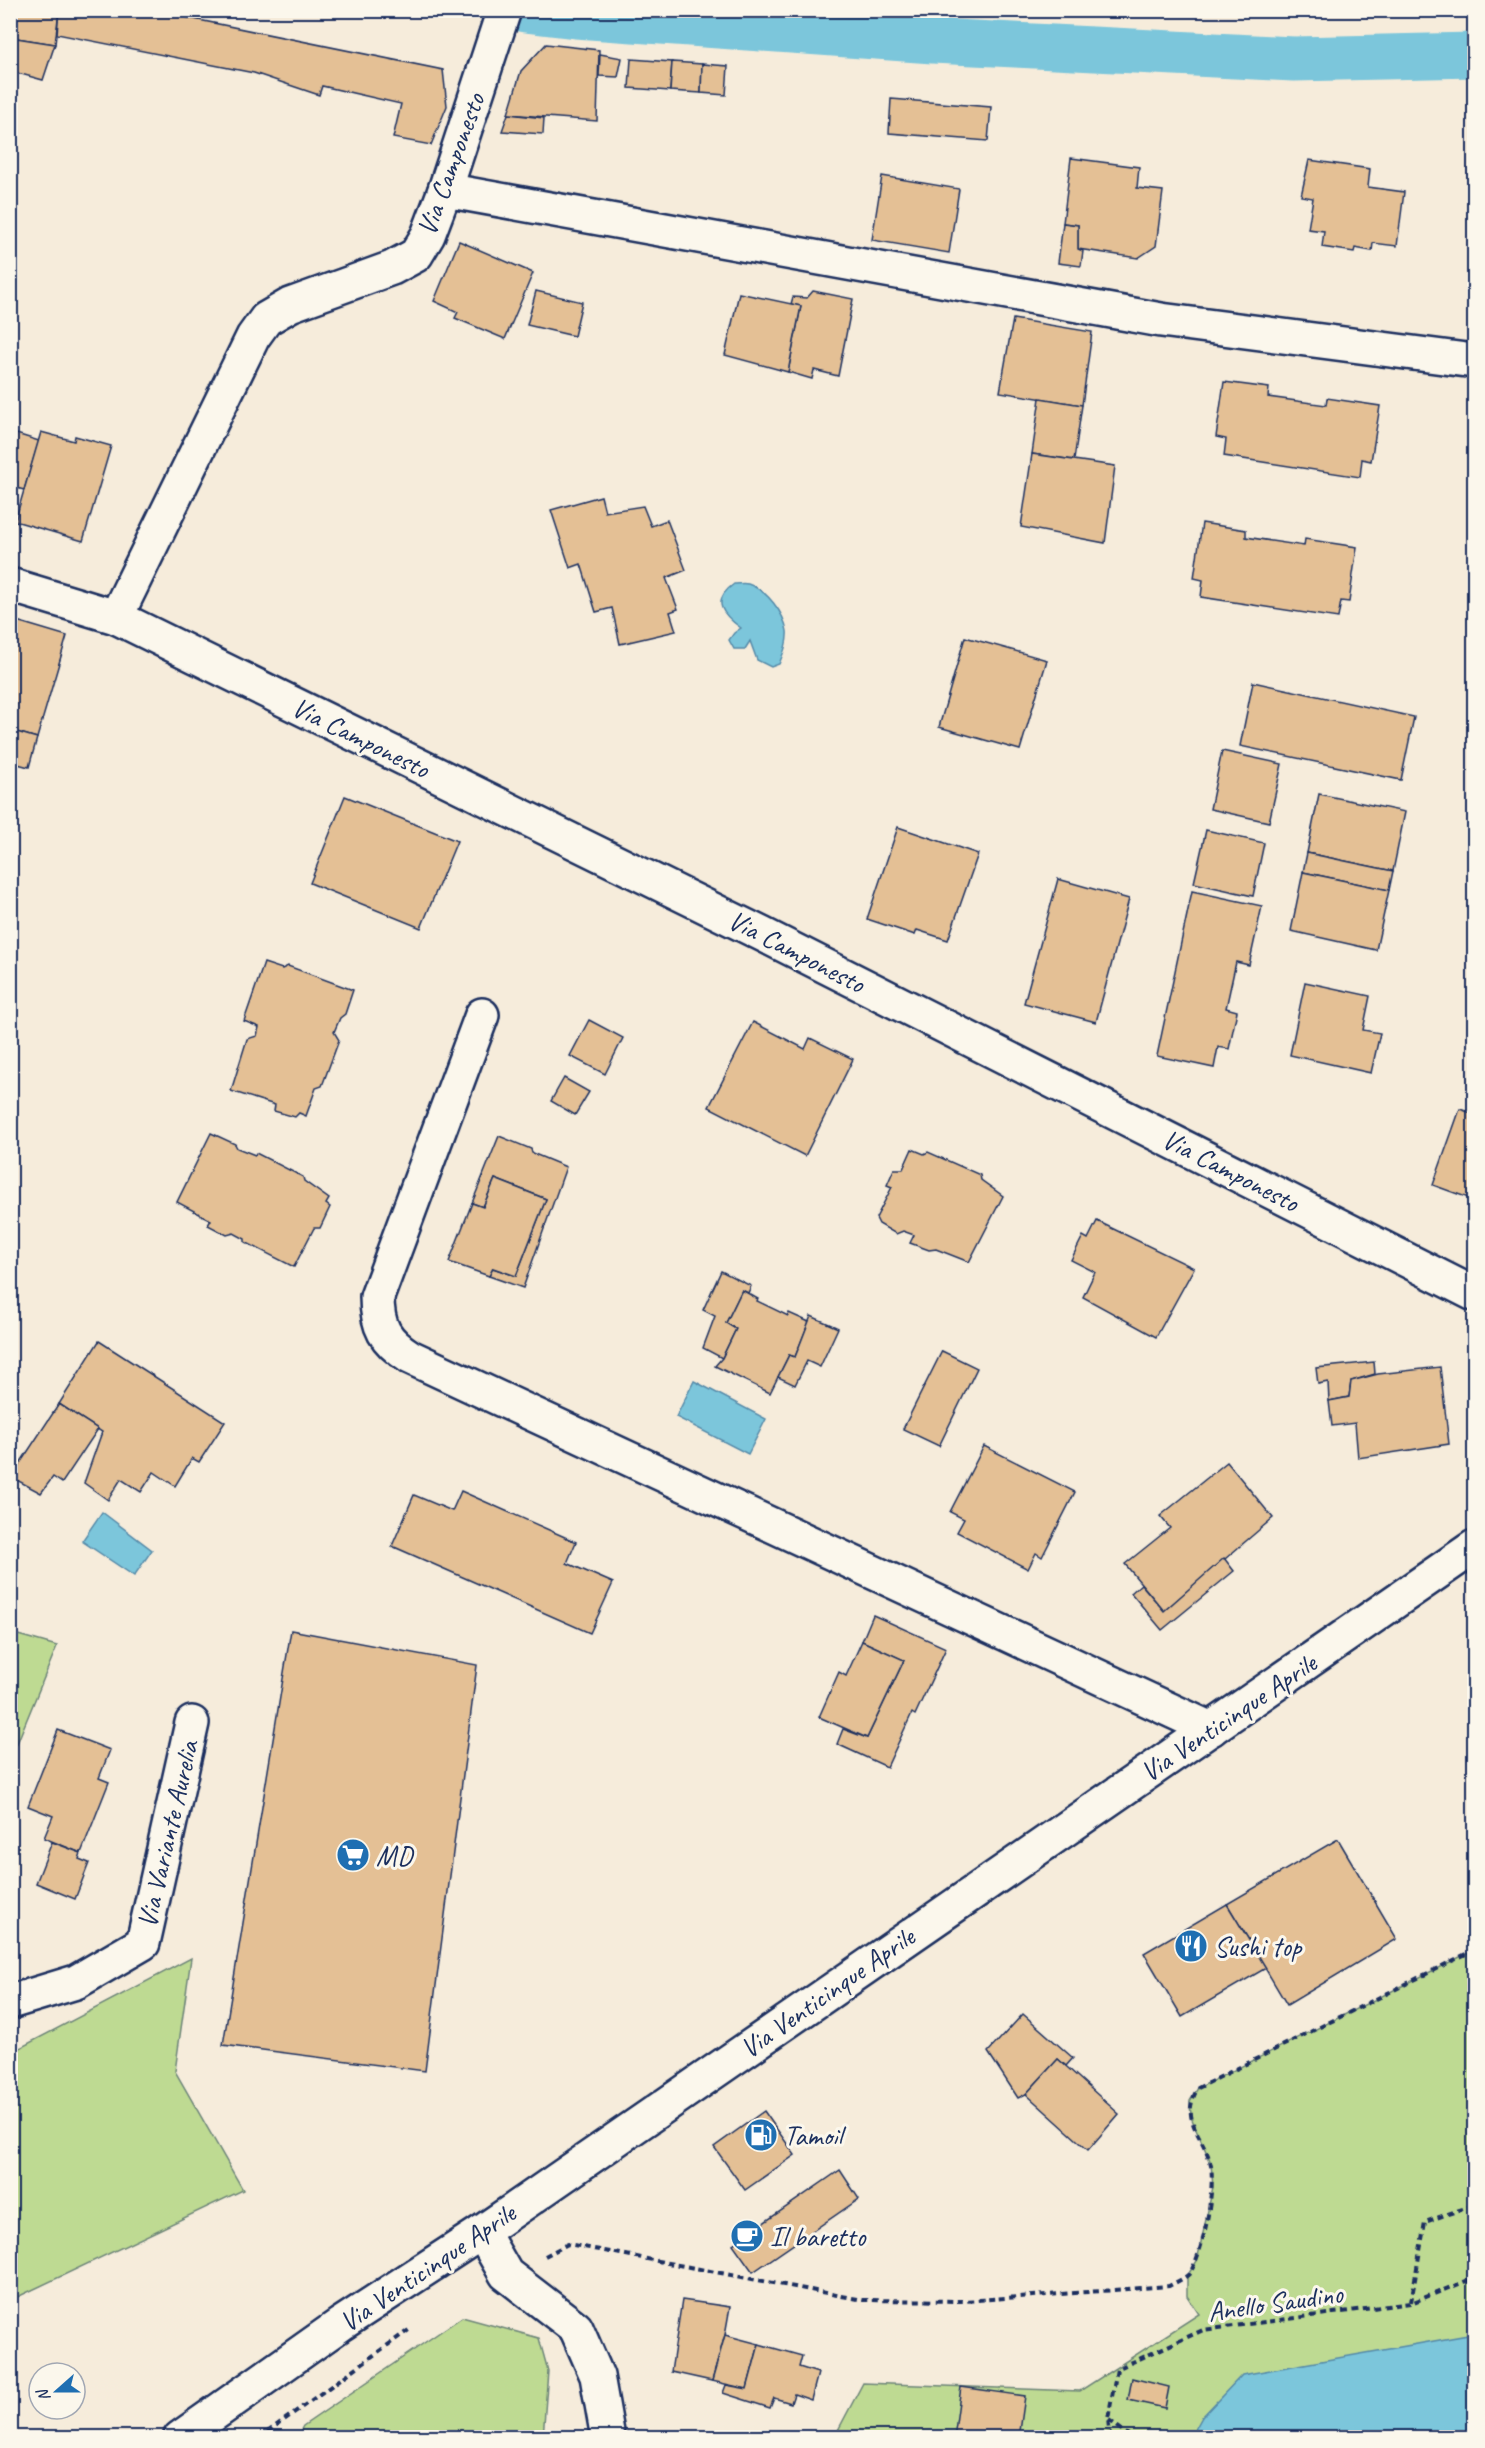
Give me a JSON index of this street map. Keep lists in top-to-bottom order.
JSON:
{
  "streets": {
    "street": ["Via Camponesto", "Via Venticinque Aprile", "Via Variante Aurelia"],
    "path": ["Anello Saudino"]
  },
  "places": {
    "supermarket": ["MD"],
    "restaurant": ["Sushi top"],
    "fuel station": ["Tamoil"],
    "cafe": ["Il baretto"]
  },
  "north": "left"
}
